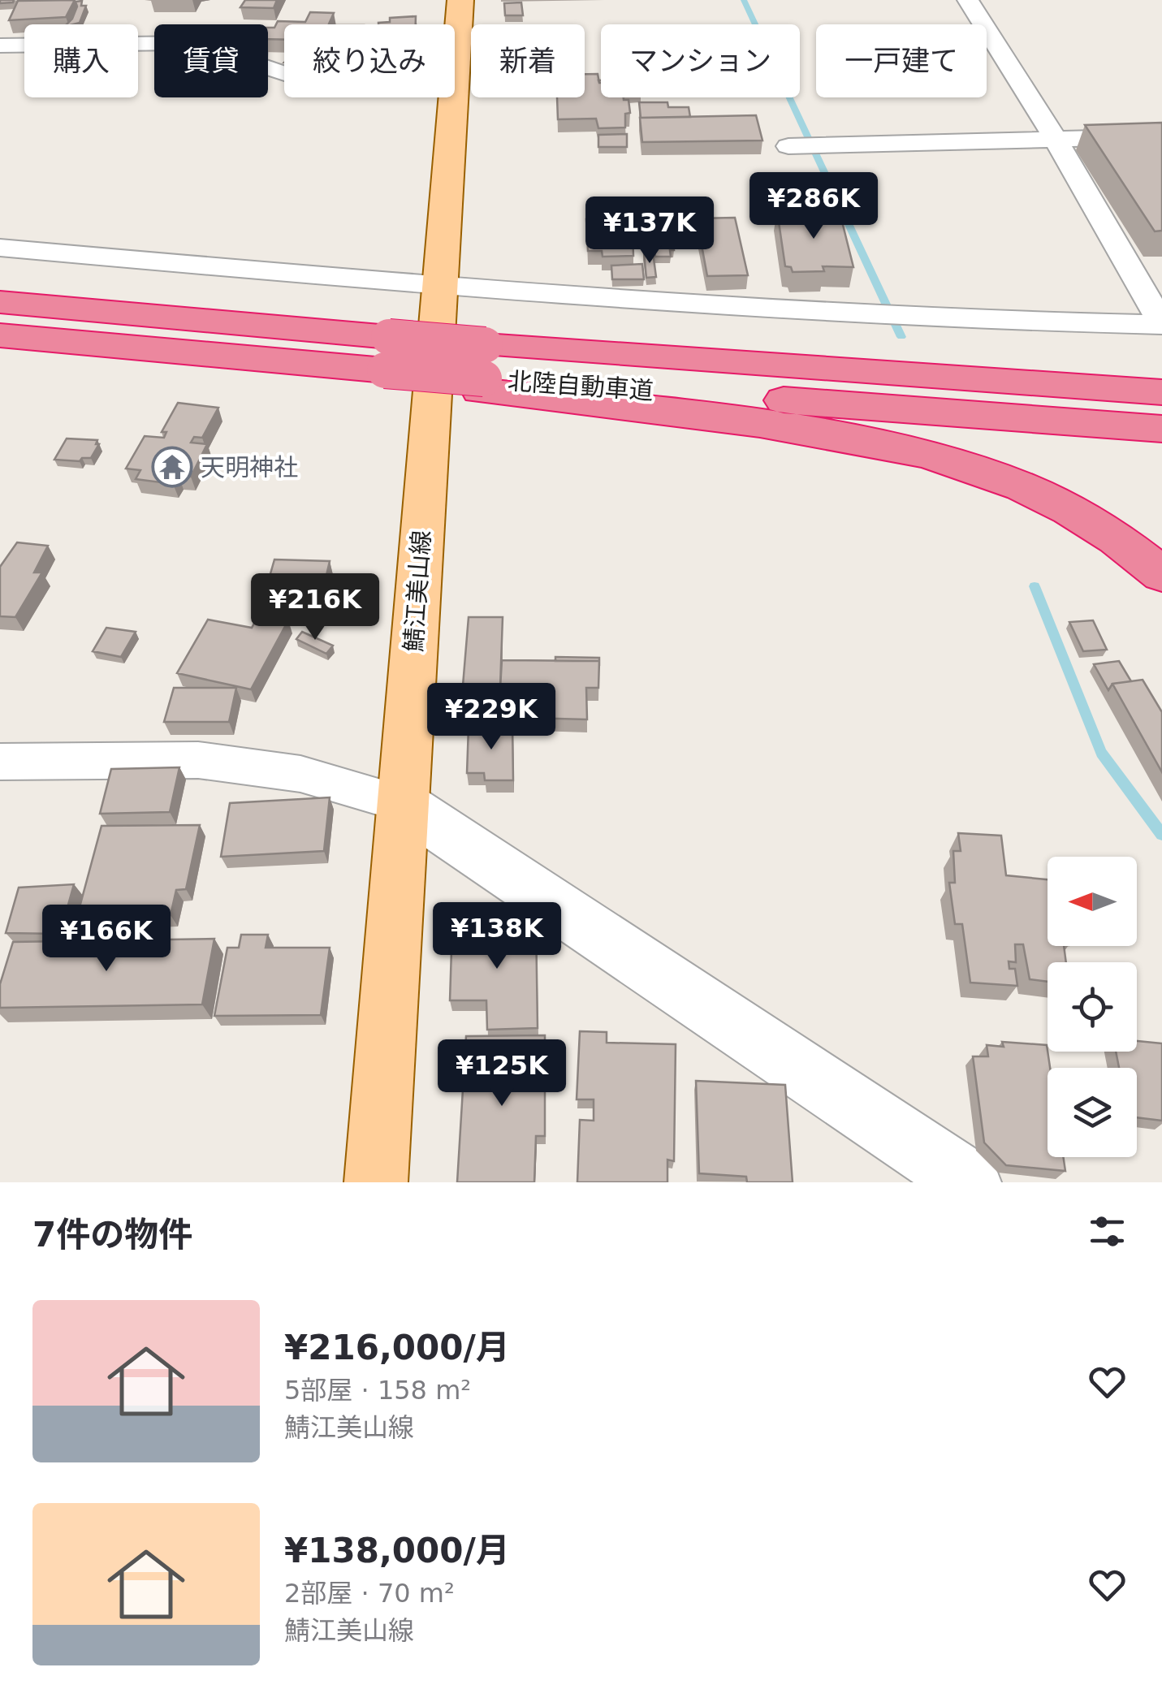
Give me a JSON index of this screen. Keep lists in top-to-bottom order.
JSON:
{
  "streets": {
    "highway": ["北陸自動車道"],
    "main road": ["鯖江美山線"]
  },
  "places": {
    "temple": ["天明神社"]
  },
  "north": "left",
  "page": {
    "chip": [
      "購入",
      "賃貸",
      "絞り込み",
      "新着",
      "マンション",
      "一戸建て"
    ],
    "price": [
      "¥286K",
      "¥137K",
      "¥216K",
      "¥229K",
      "¥138K",
      "¥166K",
      "¥125K"
    ],
    "heading": "7件の物件",
    "list": [
      {
        "name": "¥216,000/月",
        "note": "5部屋 · 158 m² · 鯖江美山線"
      },
      {
        "name": "¥138,000/月",
        "note": "2部屋 · 70 m² · 鯖江美山線"
      }
    ]
  }
}
